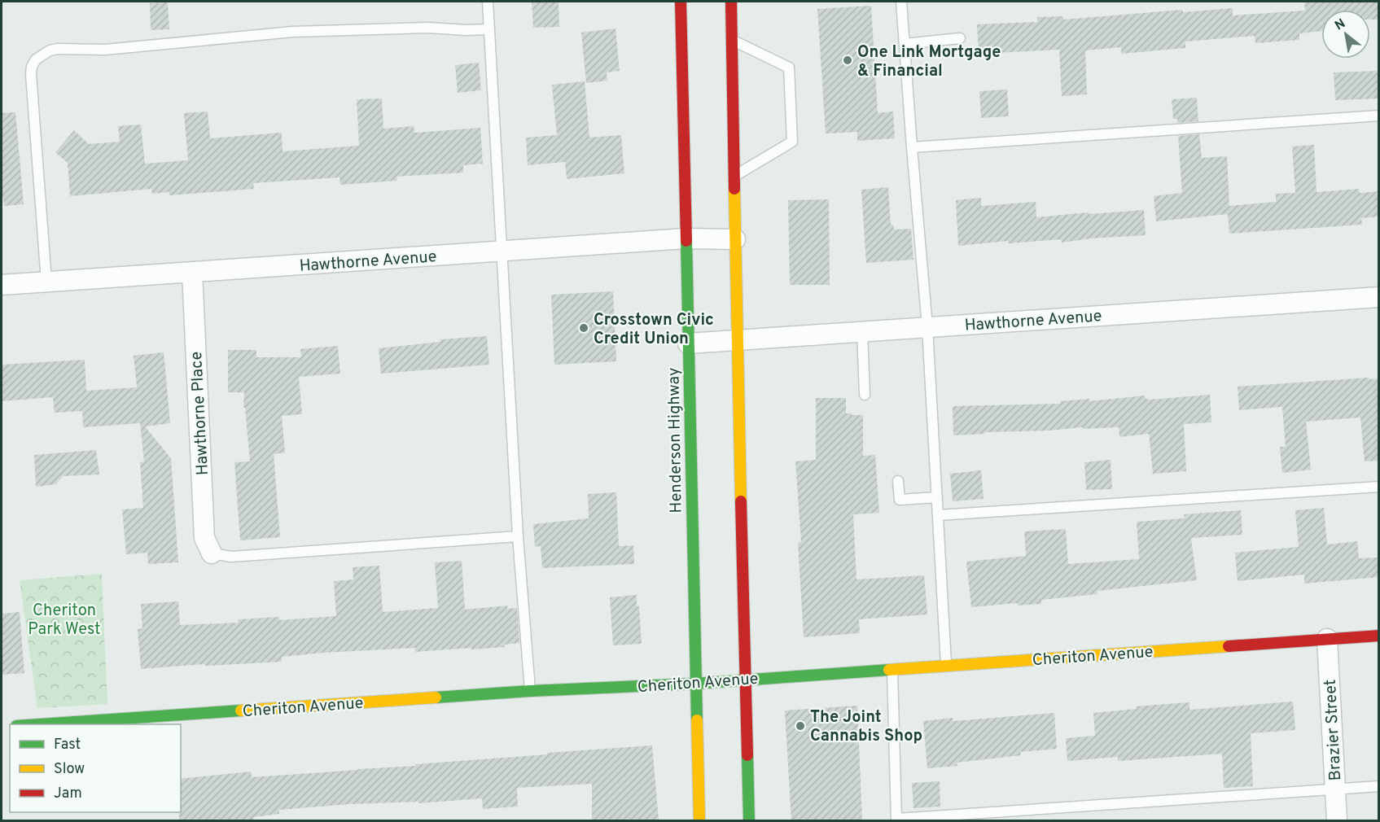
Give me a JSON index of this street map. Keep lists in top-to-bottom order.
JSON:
{
  "streets": {
    "main road": ["Henderson Highway", "Cheriton Avenue"],
    "street": ["Hawthorne Avenue", "Hawthorne Place", "Brazier Street"]
  },
  "crossings": [
    ["Hawthorne Avenue", "Hawthorne Place"],
    ["Hawthorne Avenue", "Henderson Highway"],
    ["Henderson Highway", "Cheriton Avenue"],
    ["Cheriton Avenue", "Brazier Street"]
  ],
  "parks": ["Cheriton Park West"],
  "places": ["One Link Mortgage & Financial", "Crosstown Civic Credit Union", "The Joint Cannabis Shop"],
  "legend": ["Fast", "Slow", "Jam"],
  "north": "top left"
}
